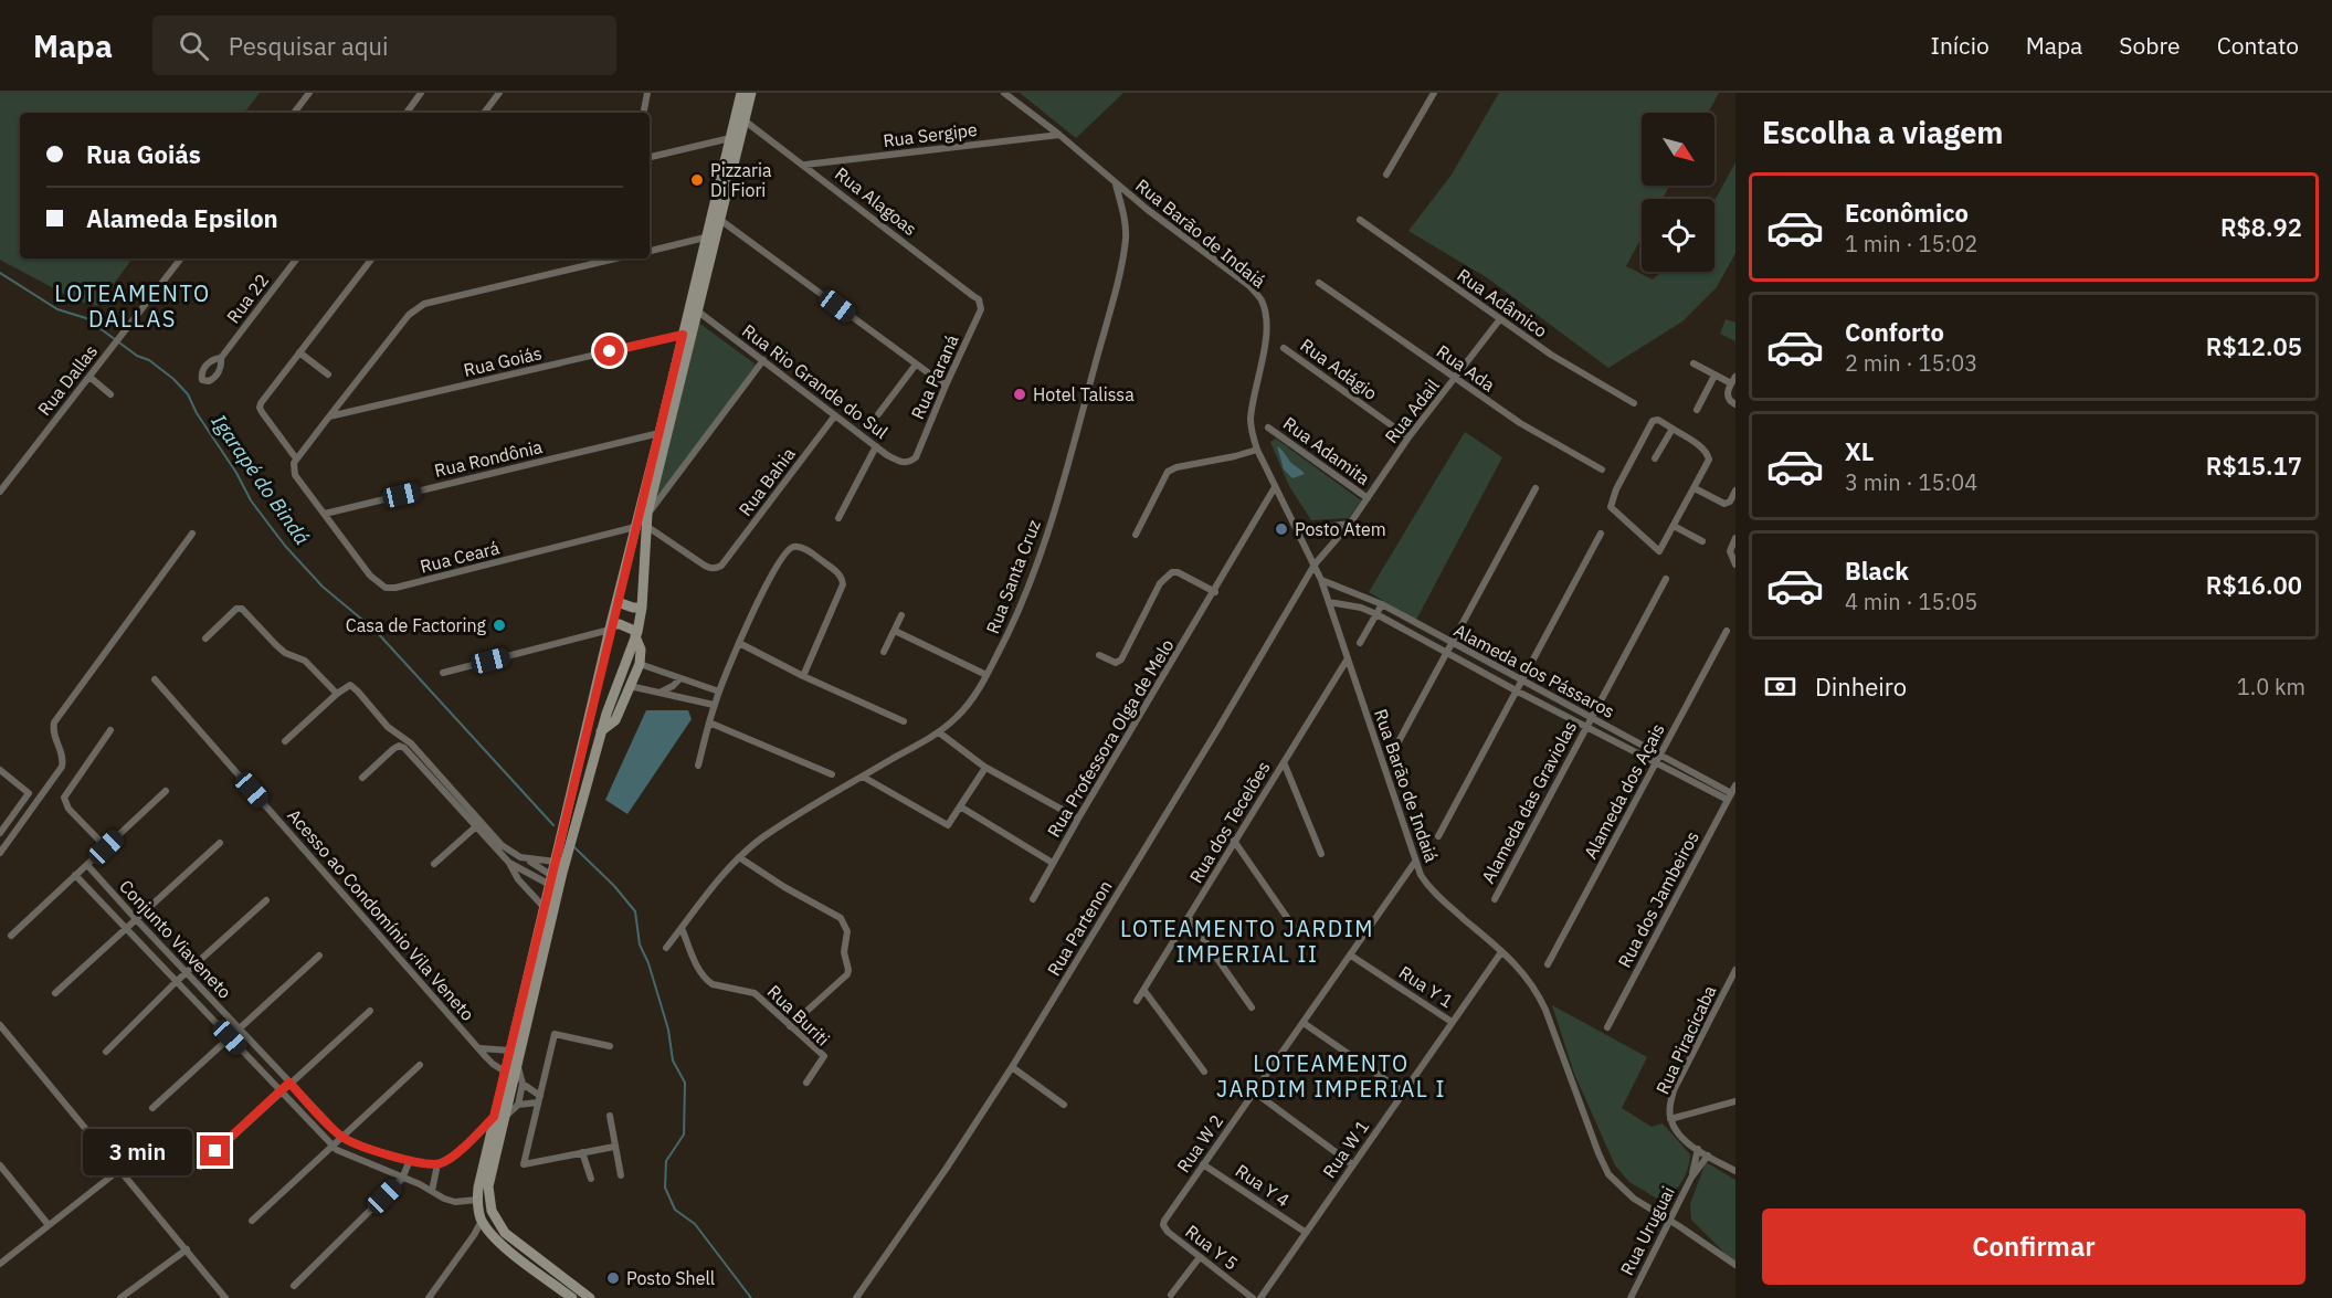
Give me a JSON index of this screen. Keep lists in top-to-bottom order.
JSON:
{
  "streets": {
    "street": [
      "Rua Sergipe",
      "Rua Alagoas",
      "Rua Barão de Indaiá",
      "Rua 22",
      "Rua Adâmico",
      "Rua Goiás",
      "Rua Ada",
      "Rua Adágio",
      "Rua Paraná",
      "Rua Dallas",
      "Rua Rio Grande do Sul",
      "Rua Adail",
      "Rua Adamita",
      "Rua Rondônia",
      "Rua Bahia",
      "Rua Ceará",
      "Rua Santa Cruz",
      "Alameda dos Pássaros",
      "Rua Professora Olga de Melo",
      "Alameda dos Açais",
      "Alameda das Graviolas",
      "Rua dos Tecelões",
      "Rua dos Jambeiros",
      "Acesso ao Condomínio Vila Veneto",
      "Rua Partenon",
      "Conjunto Viaveneto",
      "Rua Y 1",
      "Rua Buriti",
      "Rua Piracicaba",
      "Rua W 2",
      "Rua W 1",
      "Rua Y 4",
      "Rua Uruguai",
      "Rua Y 5"
    ]
  },
  "crossings": [
    ["Rua Sergipe", "Rua Alagoas"],
    ["Rua Sergipe", "Rua Barão de Indaiá"],
    ["Rua Alagoas", "Rua Paraná"],
    ["Rua Barão de Indaiá", "Rua Adail"],
    ["Rua Barão de Indaiá", "Rua Santa Cruz"],
    ["Rua Barão de Indaiá", "Alameda dos Pássaros"],
    ["Rua Barão de Indaiá", "Rua Professora Olga de Melo"],
    ["Rua Barão de Indaiá", "Rua dos Tecelões"],
    ["Rua Barão de Indaiá", "Rua Partenon"],
    ["Rua Barão de Indaiá", "Rua W 2"],
    ["Rua Barão de Indaiá", "Rua W 1"],
    ["Rua Barão de Indaiá", "Rua Uruguai"],
    ["Rua Adâmico", "Rua Adail"],
    ["Rua Ada", "Rua Adail"],
    ["Rua Adágio", "Rua Adail"],
    ["Rua Paraná", "Rua Rio Grande do Sul"],
    ["Rua Rio Grande do Sul", "Rua Bahia"],
    ["Rua Adail", "Rua Adamita"],
    ["Rua Adail", "Rua Partenon"],
    ["Rua Rondônia", "Rua Ceará"],
    ["Rua Bahia", "Rua Ceará"],
    ["Rua Santa Cruz", "Rua Buriti"],
    ["Alameda dos Pássaros", "Alameda dos Açais"],
    ["Alameda dos Pássaros", "Alameda das Graviolas"],
    ["Alameda dos Pássaros", "Rua dos Jambeiros"],
    ["Rua Y 1", "Rua W 2"],
    ["Rua Y 1", "Rua W 1"],
    ["Rua Piracicaba", "Rua Uruguai"],
    ["Rua W 2", "Rua Y 4"],
    ["Rua W 2", "Rua Y 5"],
    ["Rua W 1", "Rua Y 4"]
  ],
  "districts": ["LOTEAMENTO DALLAS", "LOTEAMENTO JARDIM IMPERIAL II", "LOTEAMENTO JARDIM IMPERIAL I"],
  "water": ["Igarapé do Bindá"],
  "places": [
    "Pizzaria Di Fiori",
    "Hotel Talissa",
    "Posto Atem",
    "Casa de Factoring",
    "Posto Shell"
  ],
  "north": "bottom right",
  "page": {
    "header": "Mapa",
    "search": "Pesquisar aqui",
    "nav": [
      "Início",
      "Mapa",
      "Sobre",
      "Contato"
    ],
    "heading": "Escolha a viagem",
    "banner": ["Rua Goiás", "Alameda Epsilon"],
    "list": [
      {
        "name": "Econômico",
        "note": "1 min · 15:02",
        "value": "R$8.92"
      },
      {
        "name": "Conforto",
        "note": "2 min · 15:03",
        "value": "R$12.05"
      },
      {
        "name": "XL",
        "note": "3 min · 15:04",
        "value": "R$15.17"
      },
      {
        "name": "Black",
        "note": "4 min · 15:05",
        "value": "R$16.00"
      }
    ],
    "pay": ["Dinheiro", "1.0 km"],
    "bubble": "3 min",
    "buttons": "Confirmar"
  }
}
